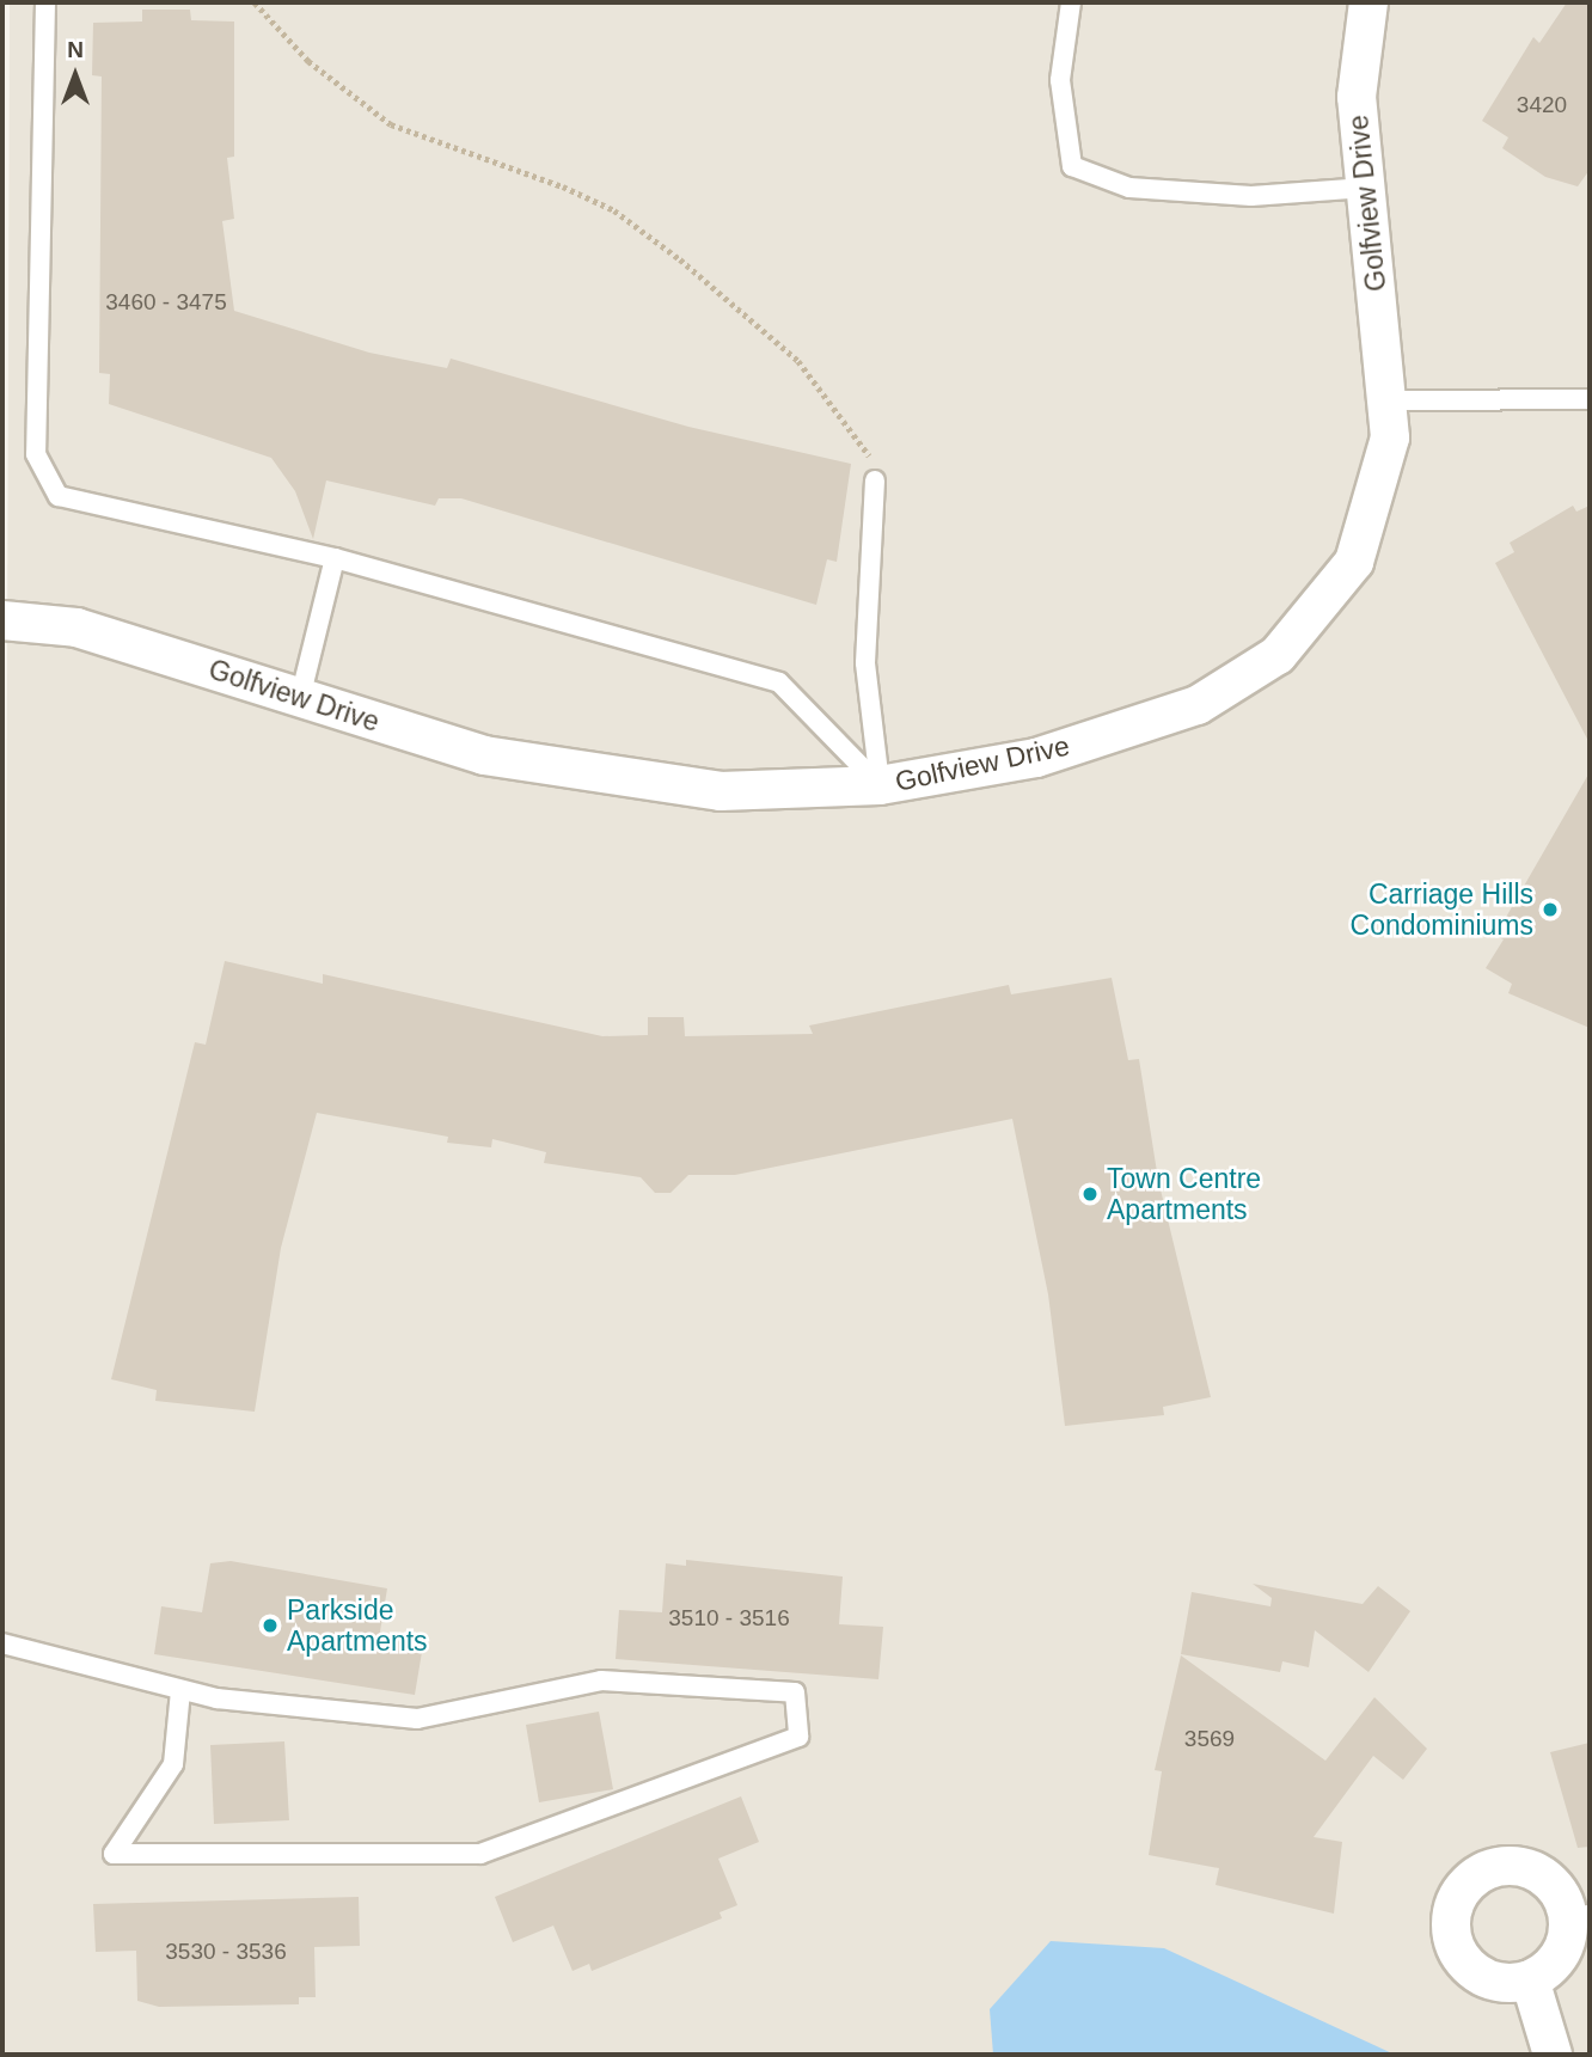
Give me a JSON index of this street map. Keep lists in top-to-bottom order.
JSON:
{
  "streets": {
    "street": ["Golfview Drive"]
  },
  "places": ["Carriage Hills Condominiums", "Town Centre Apartments", "Parkside Apartments"],
  "house_numbers": [
    "3420",
    "3460 - 3475",
    "3510 - 3516",
    "3569",
    "3530 - 3536"
  ],
  "north": "top"
}
